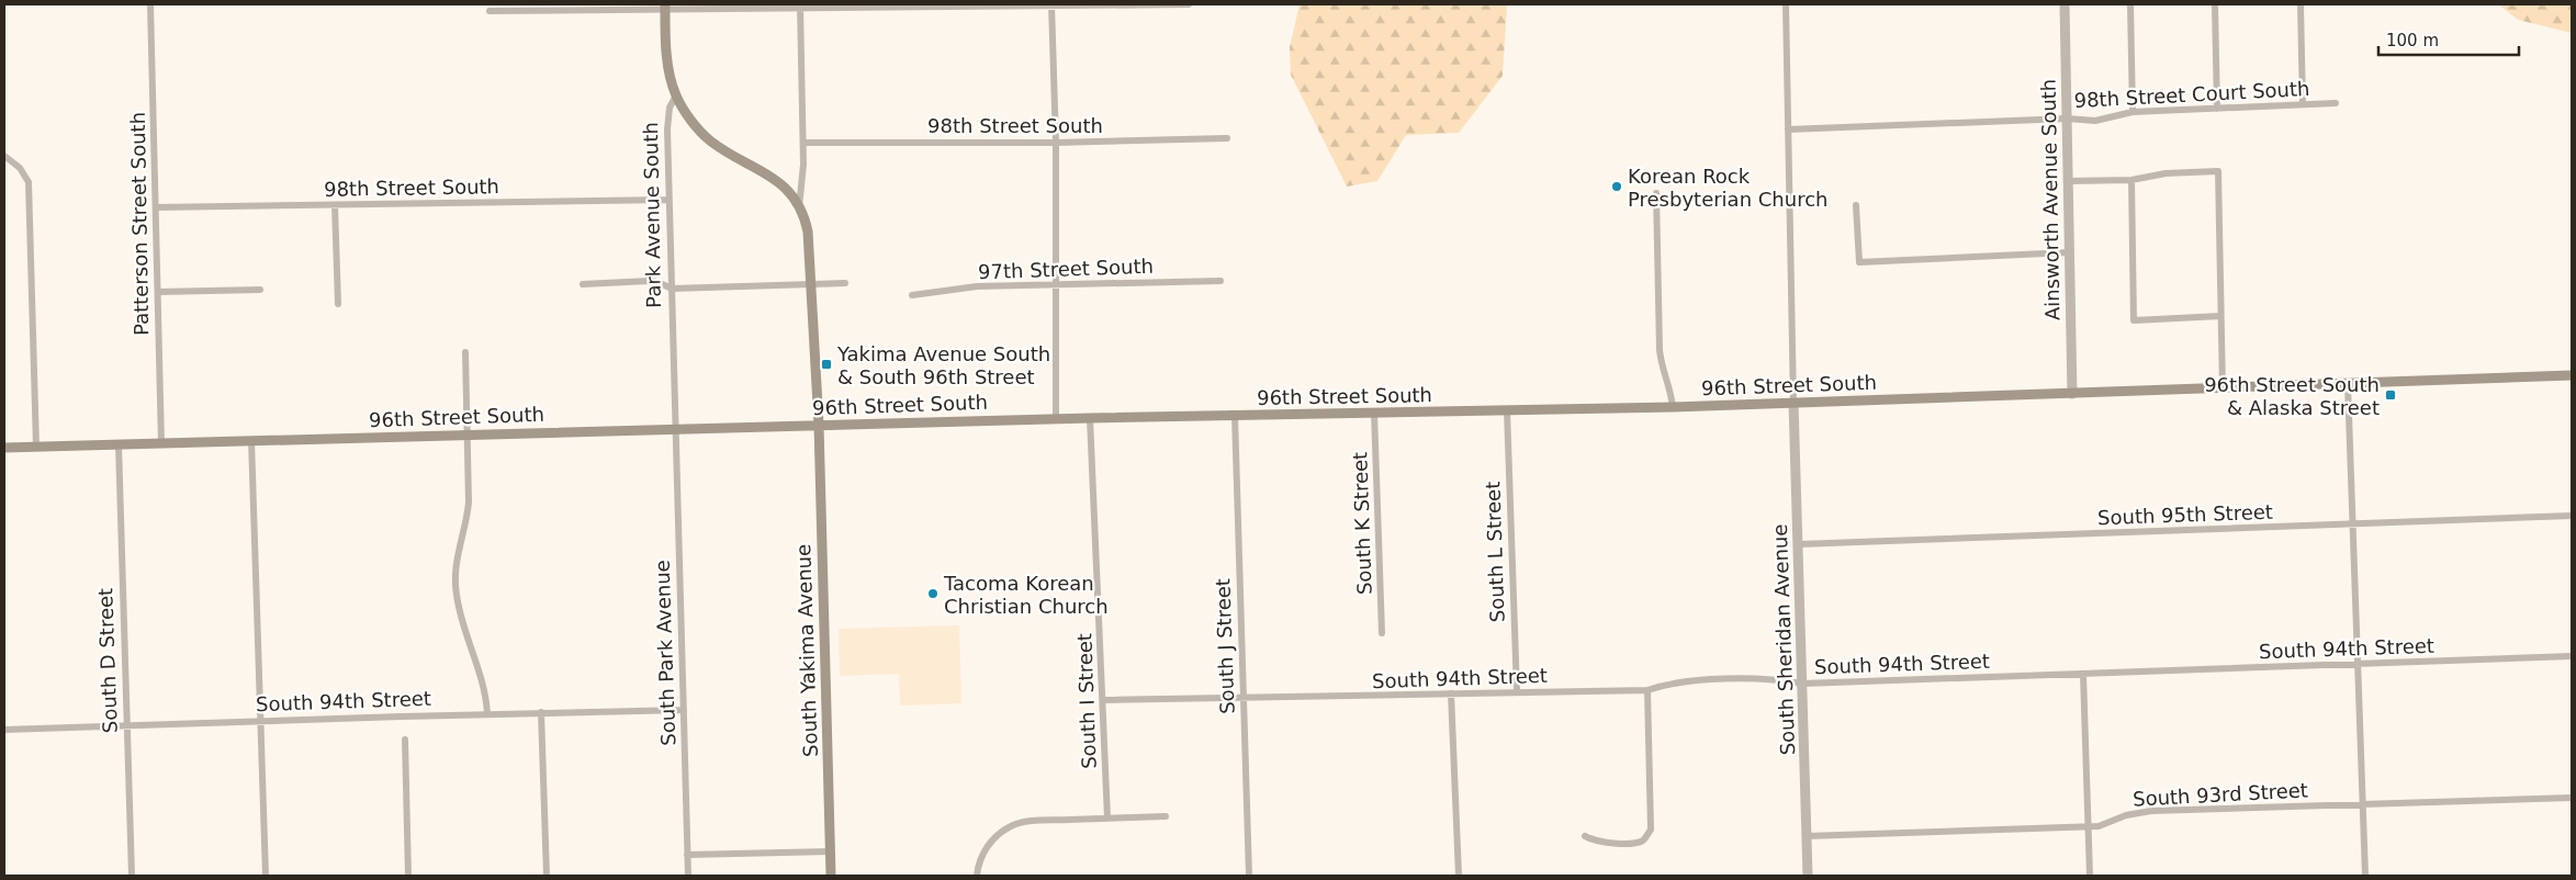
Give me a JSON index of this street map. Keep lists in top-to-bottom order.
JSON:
{
  "streets": {
    "main road": ["96th Street South", "South Yakima Avenue"],
    "street": [
      "98th Street Court South",
      "98th Street South",
      "Ainsworth Avenue South",
      "Park Avenue South",
      "Patterson Street South",
      "97th Street South",
      "South 95th Street",
      "South K Street",
      "South L Street",
      "South Sheridan Avenue",
      "South J Street",
      "South 94th Street",
      "South Park Avenue",
      "South D Street",
      "South I Street",
      "South 93rd Street"
    ]
  },
  "crossings": [
    ["98th Street Court South", "Ainsworth Avenue South"],
    ["98th Street South", "Park Avenue South"],
    ["98th Street South", "Patterson Street South"],
    ["Ainsworth Avenue South", "96th Street South"],
    ["Park Avenue South", "96th Street South"],
    ["Park Avenue South", "South Yakima Avenue"],
    ["Park Avenue South", "South Park Avenue"],
    ["Patterson Street South", "96th Street South"],
    ["96th Street South", "South K Street"],
    ["96th Street South", "South L Street"],
    ["96th Street South", "South Sheridan Avenue"],
    ["96th Street South", "South J Street"],
    ["96th Street South", "South Yakima Avenue"],
    ["96th Street South", "South Park Avenue"],
    ["96th Street South", "South D Street"],
    ["96th Street South", "South I Street"],
    ["South 95th Street", "South Sheridan Avenue"],
    ["South L Street", "South 94th Street"],
    ["South Sheridan Avenue", "South 94th Street"],
    ["South Sheridan Avenue", "South 93rd Street"],
    ["South J Street", "South 94th Street"],
    ["South 94th Street", "South Park Avenue"],
    ["South 94th Street", "South D Street"],
    ["South 94th Street", "South I Street"]
  ],
  "places": {
    "other": ["Korean Rock Presbyterian Church", "Tacoma Korean Christian Church"],
    "transit": ["Yakima Avenue South & South 96th Street", "96th Street South & Alaska Street"]
  },
  "scale_bar": "100 m"
}
